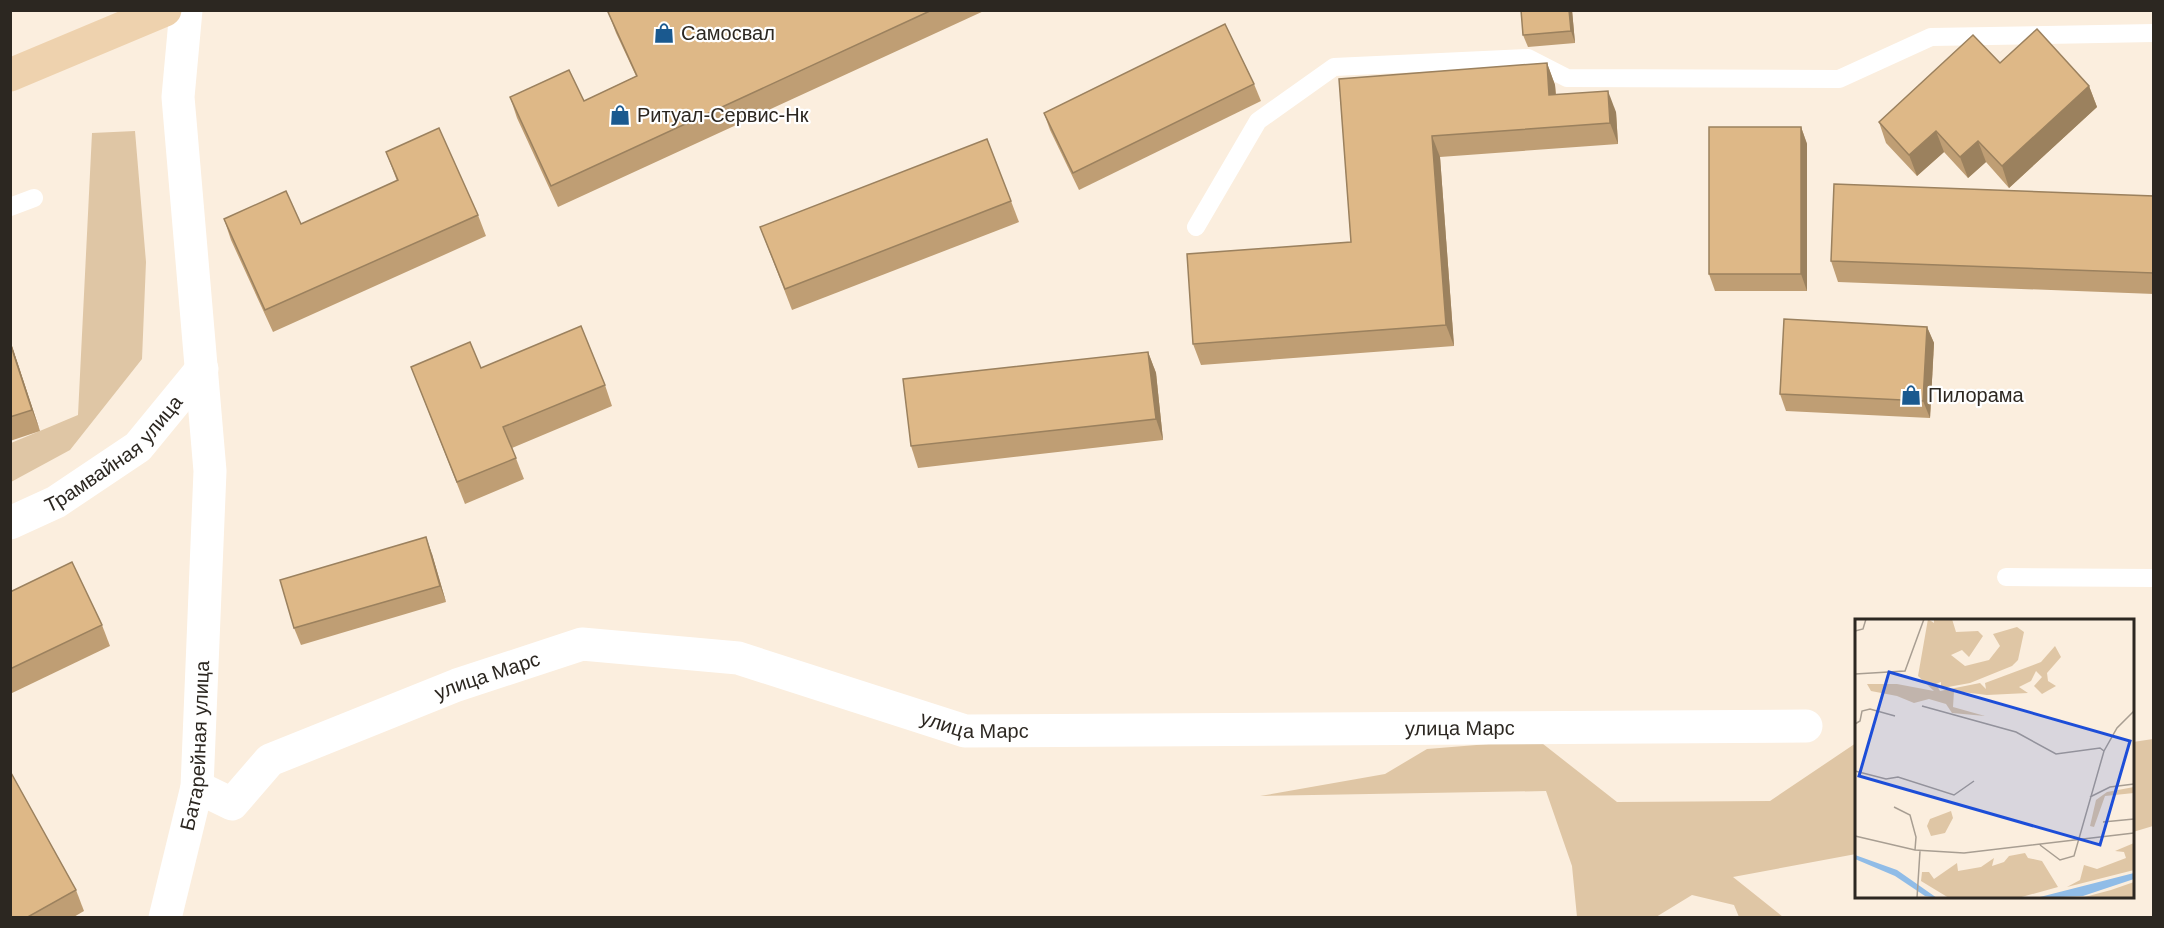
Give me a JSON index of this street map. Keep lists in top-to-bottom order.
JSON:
{
  "streets": {
    "street": ["Трамвайная улица", "улица Марс", "Батарейная улица"]
  },
  "crossings": [
    ["Трамвайная улица", "Батарейная улица"],
    ["улица Марс", "Батарейная улица"]
  ],
  "places": {
    "shop": ["Самосвал", "Ритуал-Сервис-Нк", "Пилорама"]
  }
}
